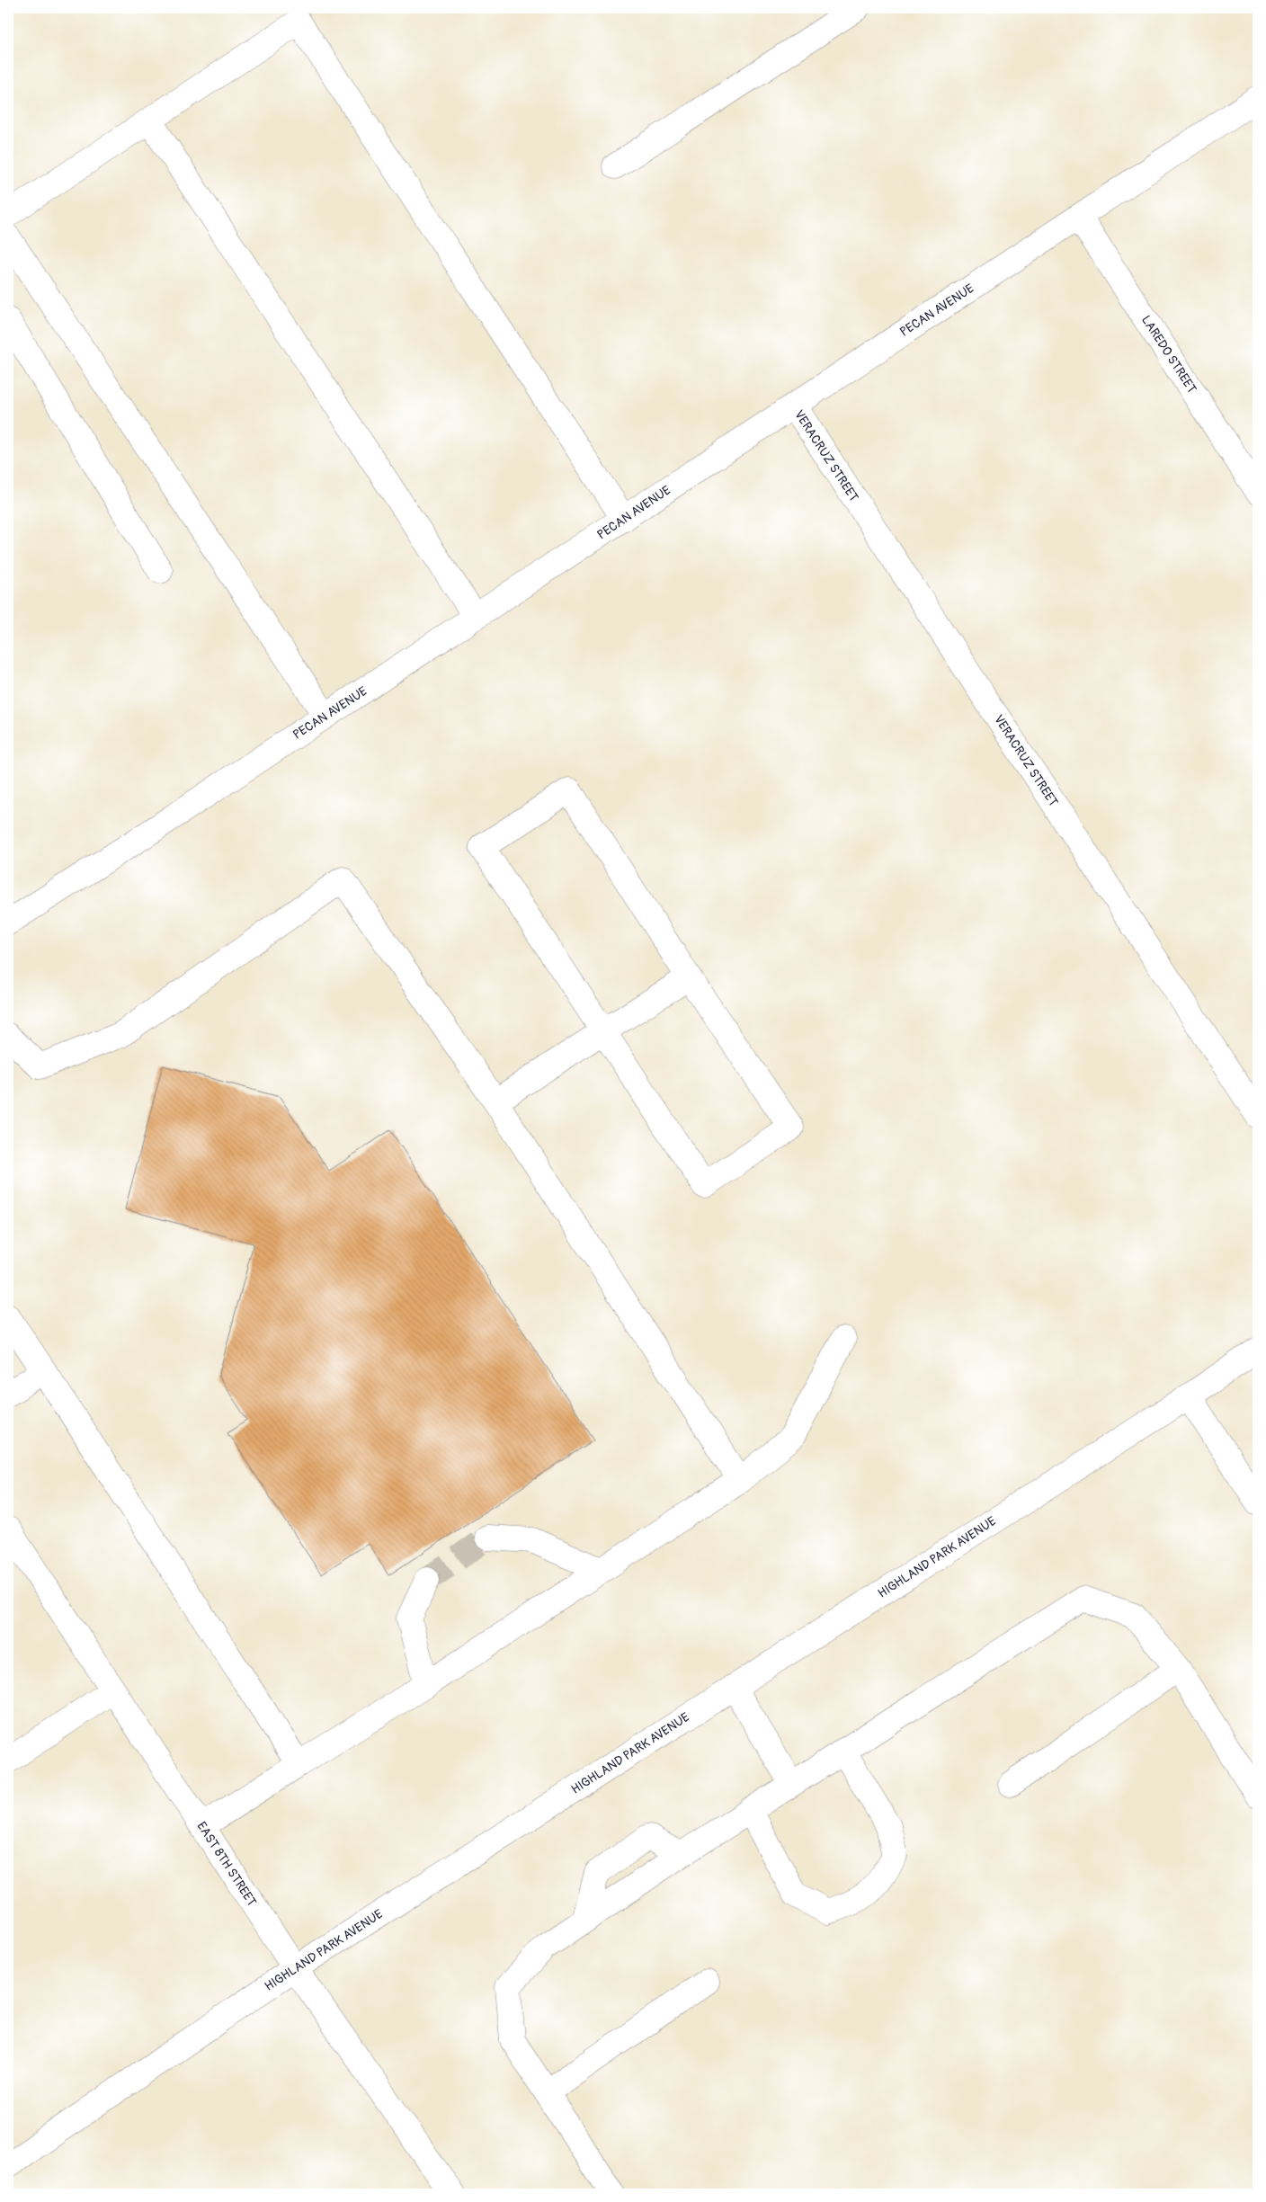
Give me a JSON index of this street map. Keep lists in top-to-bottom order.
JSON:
{
  "streets": {
    "street": [
      "PECAN AVENUE",
      "LAREDO STREET",
      "VERACRUZ STREET",
      "HIGHLAND PARK AVENUE",
      "EAST 8TH STREET"
    ]
  },
  "crossings": [
    ["PECAN AVENUE", "LAREDO STREET"],
    ["PECAN AVENUE", "VERACRUZ STREET"],
    ["HIGHLAND PARK AVENUE", "EAST 8TH STREET"]
  ]
}
